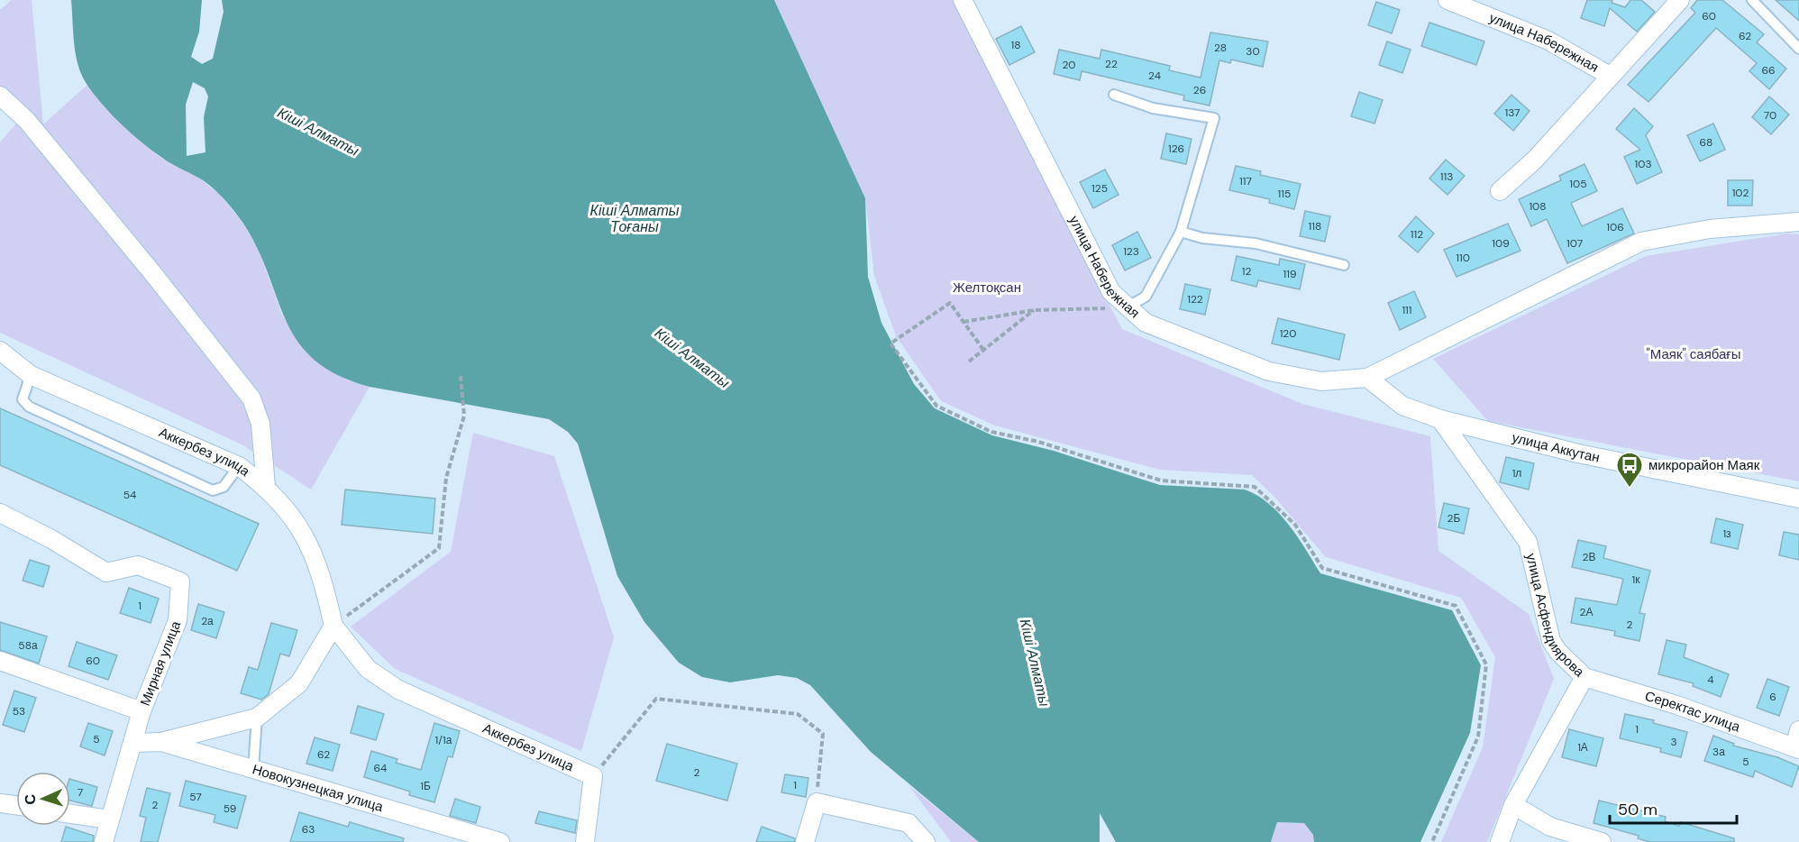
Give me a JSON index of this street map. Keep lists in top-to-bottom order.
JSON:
{
  "streets": {
    "street": [
      "улица Набережная",
      "улица Аккутан",
      "Аккербез улица",
      "улица Асфендиярова",
      "Мирная улица",
      "Серектас улица",
      "Новокузнецкая улица"
    ]
  },
  "crossings": [
    ["улица Аккутан", "улица Асфендиярова"],
    ["улица Асфендиярова", "Серектас улица"],
    ["Мирная улица", "Новокузнецкая улица"]
  ],
  "water": ["Кіші Алматы", "Кіші Алматы Тоғаны"],
  "parks": ["Желтоқсан", "\"Маяк\" саябағы"],
  "places": {
    "bus stop": ["микрорайон Маяк"]
  },
  "house_numbers": [
    "60",
    "62",
    "18",
    "28",
    "30",
    "22",
    "20",
    "66",
    "24",
    "26",
    "137",
    "70",
    "68",
    "126",
    "103",
    "113",
    "117",
    "105",
    "125",
    "102",
    "115",
    "108",
    "118",
    "106",
    "112",
    "109",
    "107",
    "123",
    "110",
    "12",
    "119",
    "122",
    "111",
    "120",
    "1л",
    "54",
    "2Б",
    "1з",
    "2В",
    "1к",
    "1",
    "2А",
    "2а",
    "2",
    "58а",
    "60",
    "4",
    "6",
    "53",
    "1",
    "5",
    "1/1а",
    "3",
    "1А",
    "3а",
    "62",
    "5",
    "64",
    "2",
    "1",
    "1Б",
    "7",
    "57",
    "2",
    "59",
    "63"
  ],
  "scale_bar": "50 m",
  "north": "left"
}
